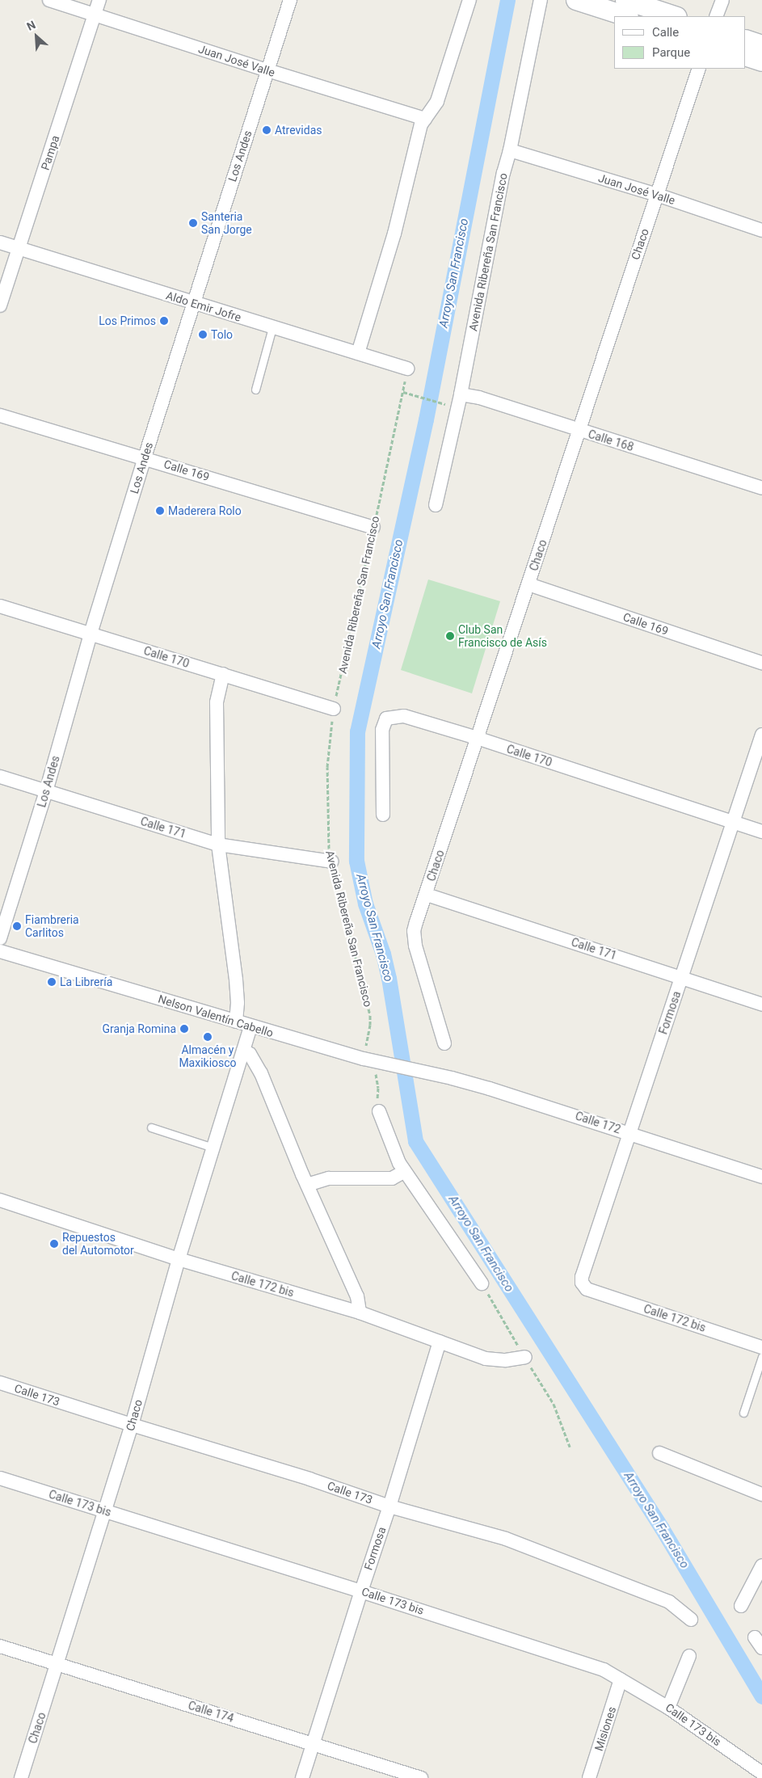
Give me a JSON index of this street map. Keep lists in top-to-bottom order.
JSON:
{
  "streets": {
    "street": [
      "Juan José Valle",
      "Pampa",
      "Los Andes",
      "Chaco",
      "Avenida Ribereña San Francisco",
      "Aldo Emir Jofre",
      "Calle 168",
      "Calle 169",
      "Calle 170",
      "Calle 171",
      "Formosa",
      "Nelson Valentín Cabello",
      "Calle 172",
      "Calle 172 bis",
      "Calle 173",
      "Calle 173 bis",
      "Calle 174",
      "Misiones"
    ]
  },
  "crossings": [
    ["Juan José Valle", "Pampa"],
    ["Juan José Valle", "Los Andes"],
    ["Juan José Valle", "Chaco"],
    ["Juan José Valle", "Avenida Ribereña San Francisco"],
    ["Pampa", "Aldo Emir Jofre"],
    ["Los Andes", "Aldo Emir Jofre"],
    ["Los Andes", "Calle 169"],
    ["Los Andes", "Calle 170"],
    ["Los Andes", "Calle 171"],
    ["Chaco", "Calle 168"],
    ["Chaco", "Calle 169"],
    ["Chaco", "Calle 170"],
    ["Chaco", "Calle 171"],
    ["Chaco", "Nelson Valentín Cabello"],
    ["Chaco", "Calle 172 bis"],
    ["Chaco", "Calle 173"],
    ["Chaco", "Calle 173 bis"],
    ["Chaco", "Calle 174"],
    ["Avenida Ribereña San Francisco", "Aldo Emir Jofre"],
    ["Avenida Ribereña San Francisco", "Calle 168"],
    ["Avenida Ribereña San Francisco", "Calle 169"],
    ["Avenida Ribereña San Francisco", "Calle 170"],
    ["Avenida Ribereña San Francisco", "Calle 171"],
    ["Avenida Ribereña San Francisco", "Nelson Valentín Cabello"],
    ["Calle 170", "Formosa"],
    ["Calle 171", "Formosa"],
    ["Formosa", "Calle 172"],
    ["Formosa", "Calle 172 bis"],
    ["Formosa", "Calle 173"],
    ["Formosa", "Calle 173 bis"],
    ["Formosa", "Calle 174"],
    ["Nelson Valentín Cabello", "Calle 172"],
    ["Calle 173 bis", "Misiones"]
  ],
  "water": ["Arroyo San Francisco"],
  "places": [
    "Atrevidas",
    "Santeria San Jorge",
    "Los Primos",
    "Tolo",
    "Maderera Rolo",
    "Club San Francisco de Asís",
    "Fiambreria Carlitos",
    "La Librería",
    "Granja Romina",
    "Almacén y Maxikiosco",
    "Repuestos del Automotor"
  ],
  "legend": ["Calle", "Parque"],
  "north": "top left"
}
